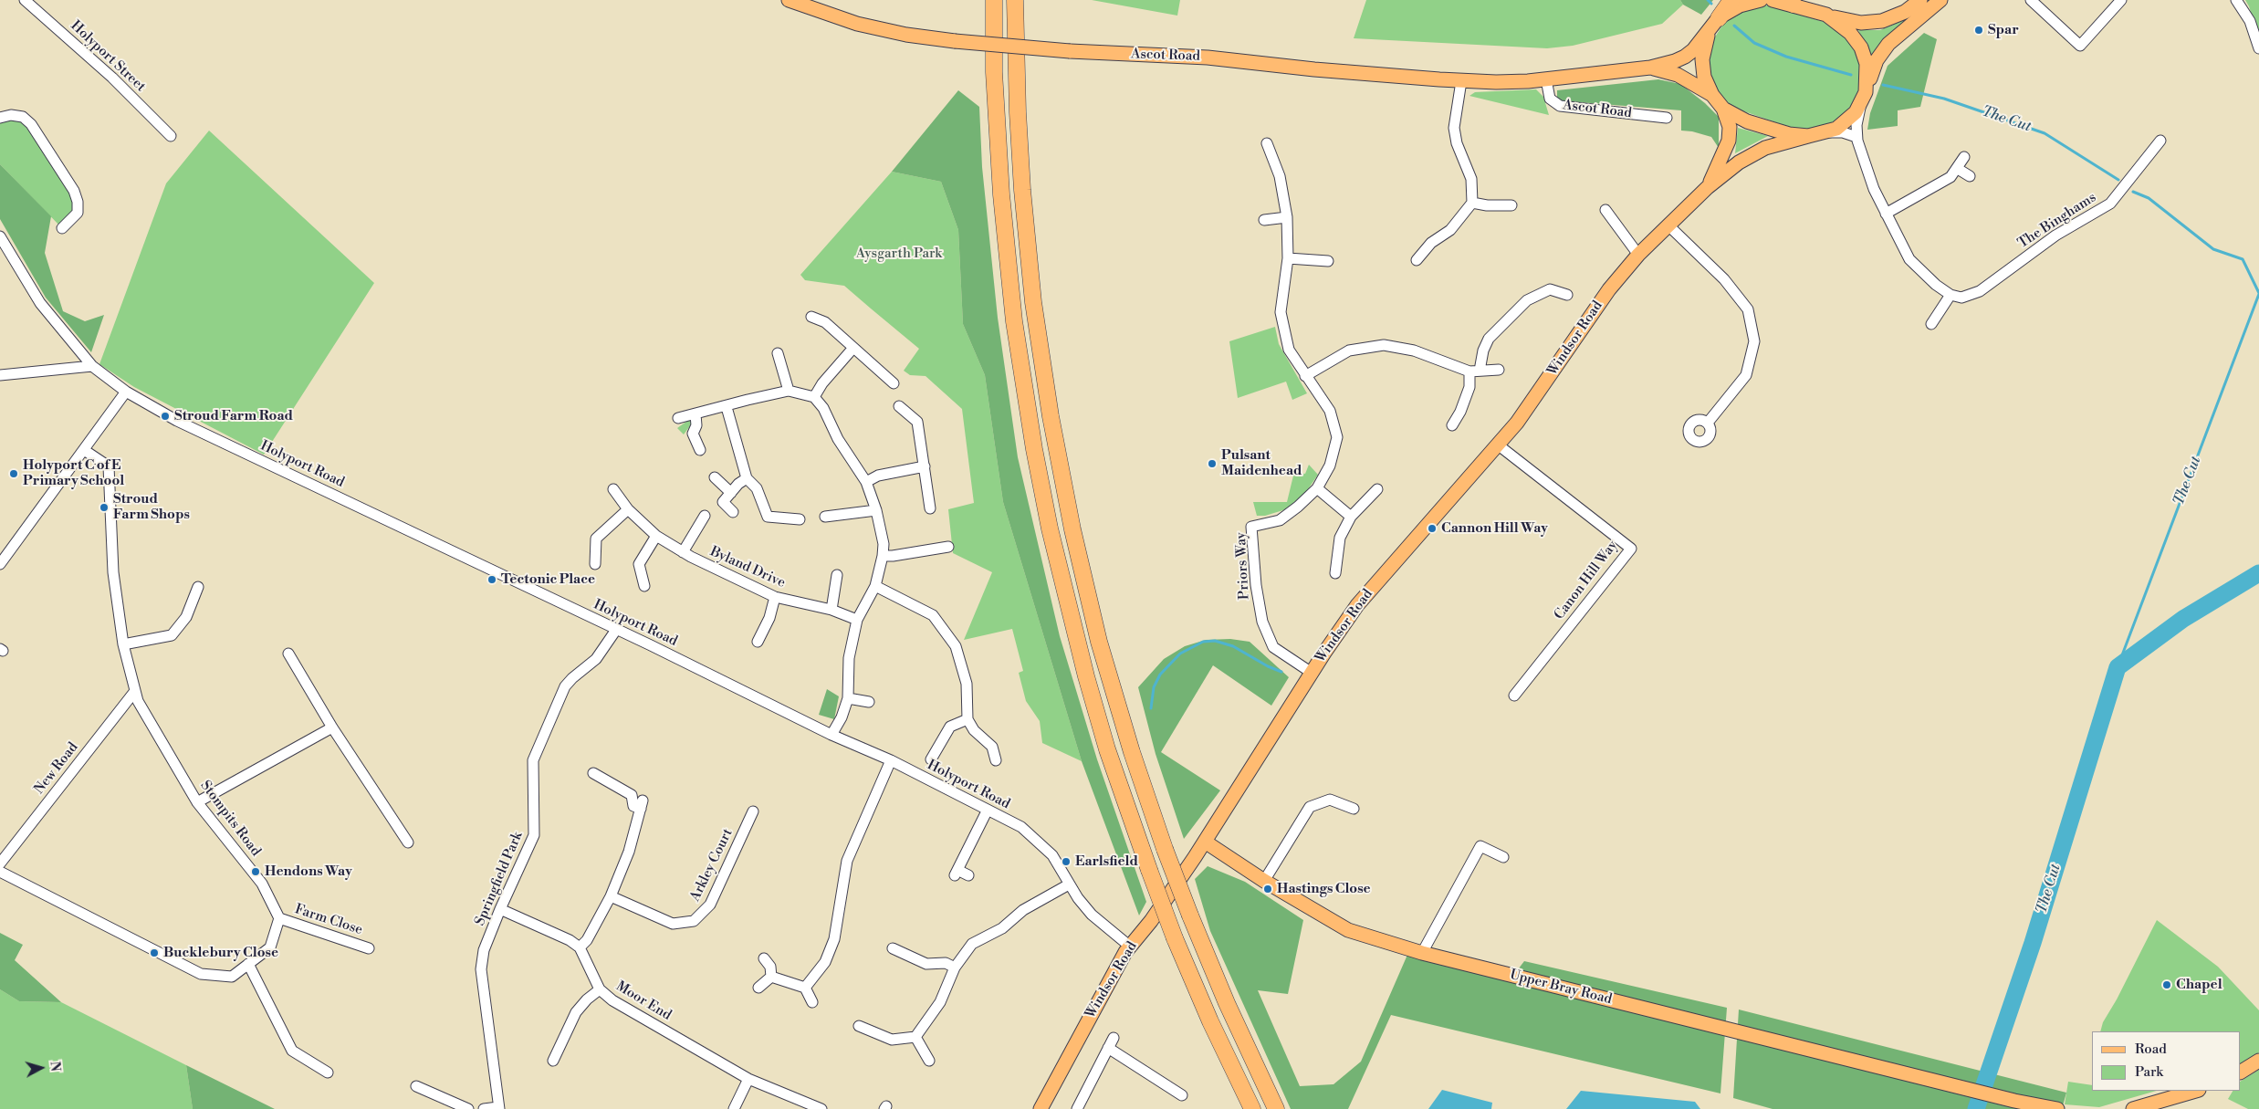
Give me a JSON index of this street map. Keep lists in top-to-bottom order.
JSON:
{
  "streets": {
    "main road": ["Ascot Road", "Windsor Road", "Upper Bray Road"],
    "street": [
      "Holyport Street",
      "The Binghams",
      "Holyport Road",
      "Priors Way",
      "Byland Drive",
      "Canon Hill Way",
      "New Road",
      "Stompits Road",
      "Arkley Court",
      "Springfield Park",
      "Farm Close",
      "Moor End"
    ]
  },
  "crossings": [
    ["Windsor Road", "Holyport Road"],
    ["Windsor Road", "Priors Way"],
    ["Windsor Road", "Canon Hill Way"],
    ["Windsor Road", "Upper Bray Road"],
    ["Holyport Road", "Springfield Park"],
    ["New Road", "Stompits Road"],
    ["Stompits Road", "Farm Close"]
  ],
  "water": ["The Cut"],
  "parks": ["Aysgarth Park"],
  "places": [
    "Spar",
    "Stroud Farm Road",
    "Pulsant Maidenhead",
    "Holyport C of E Primary School",
    "Stroud Farm Shops",
    "Cannon Hill Way",
    "Tectonic Place",
    "Earlsfield",
    "Hendons Way",
    "Hastings Close",
    "Bucklebury Close",
    "Chapel"
  ],
  "legend": ["Road", "Park"],
  "north": "right"
}
